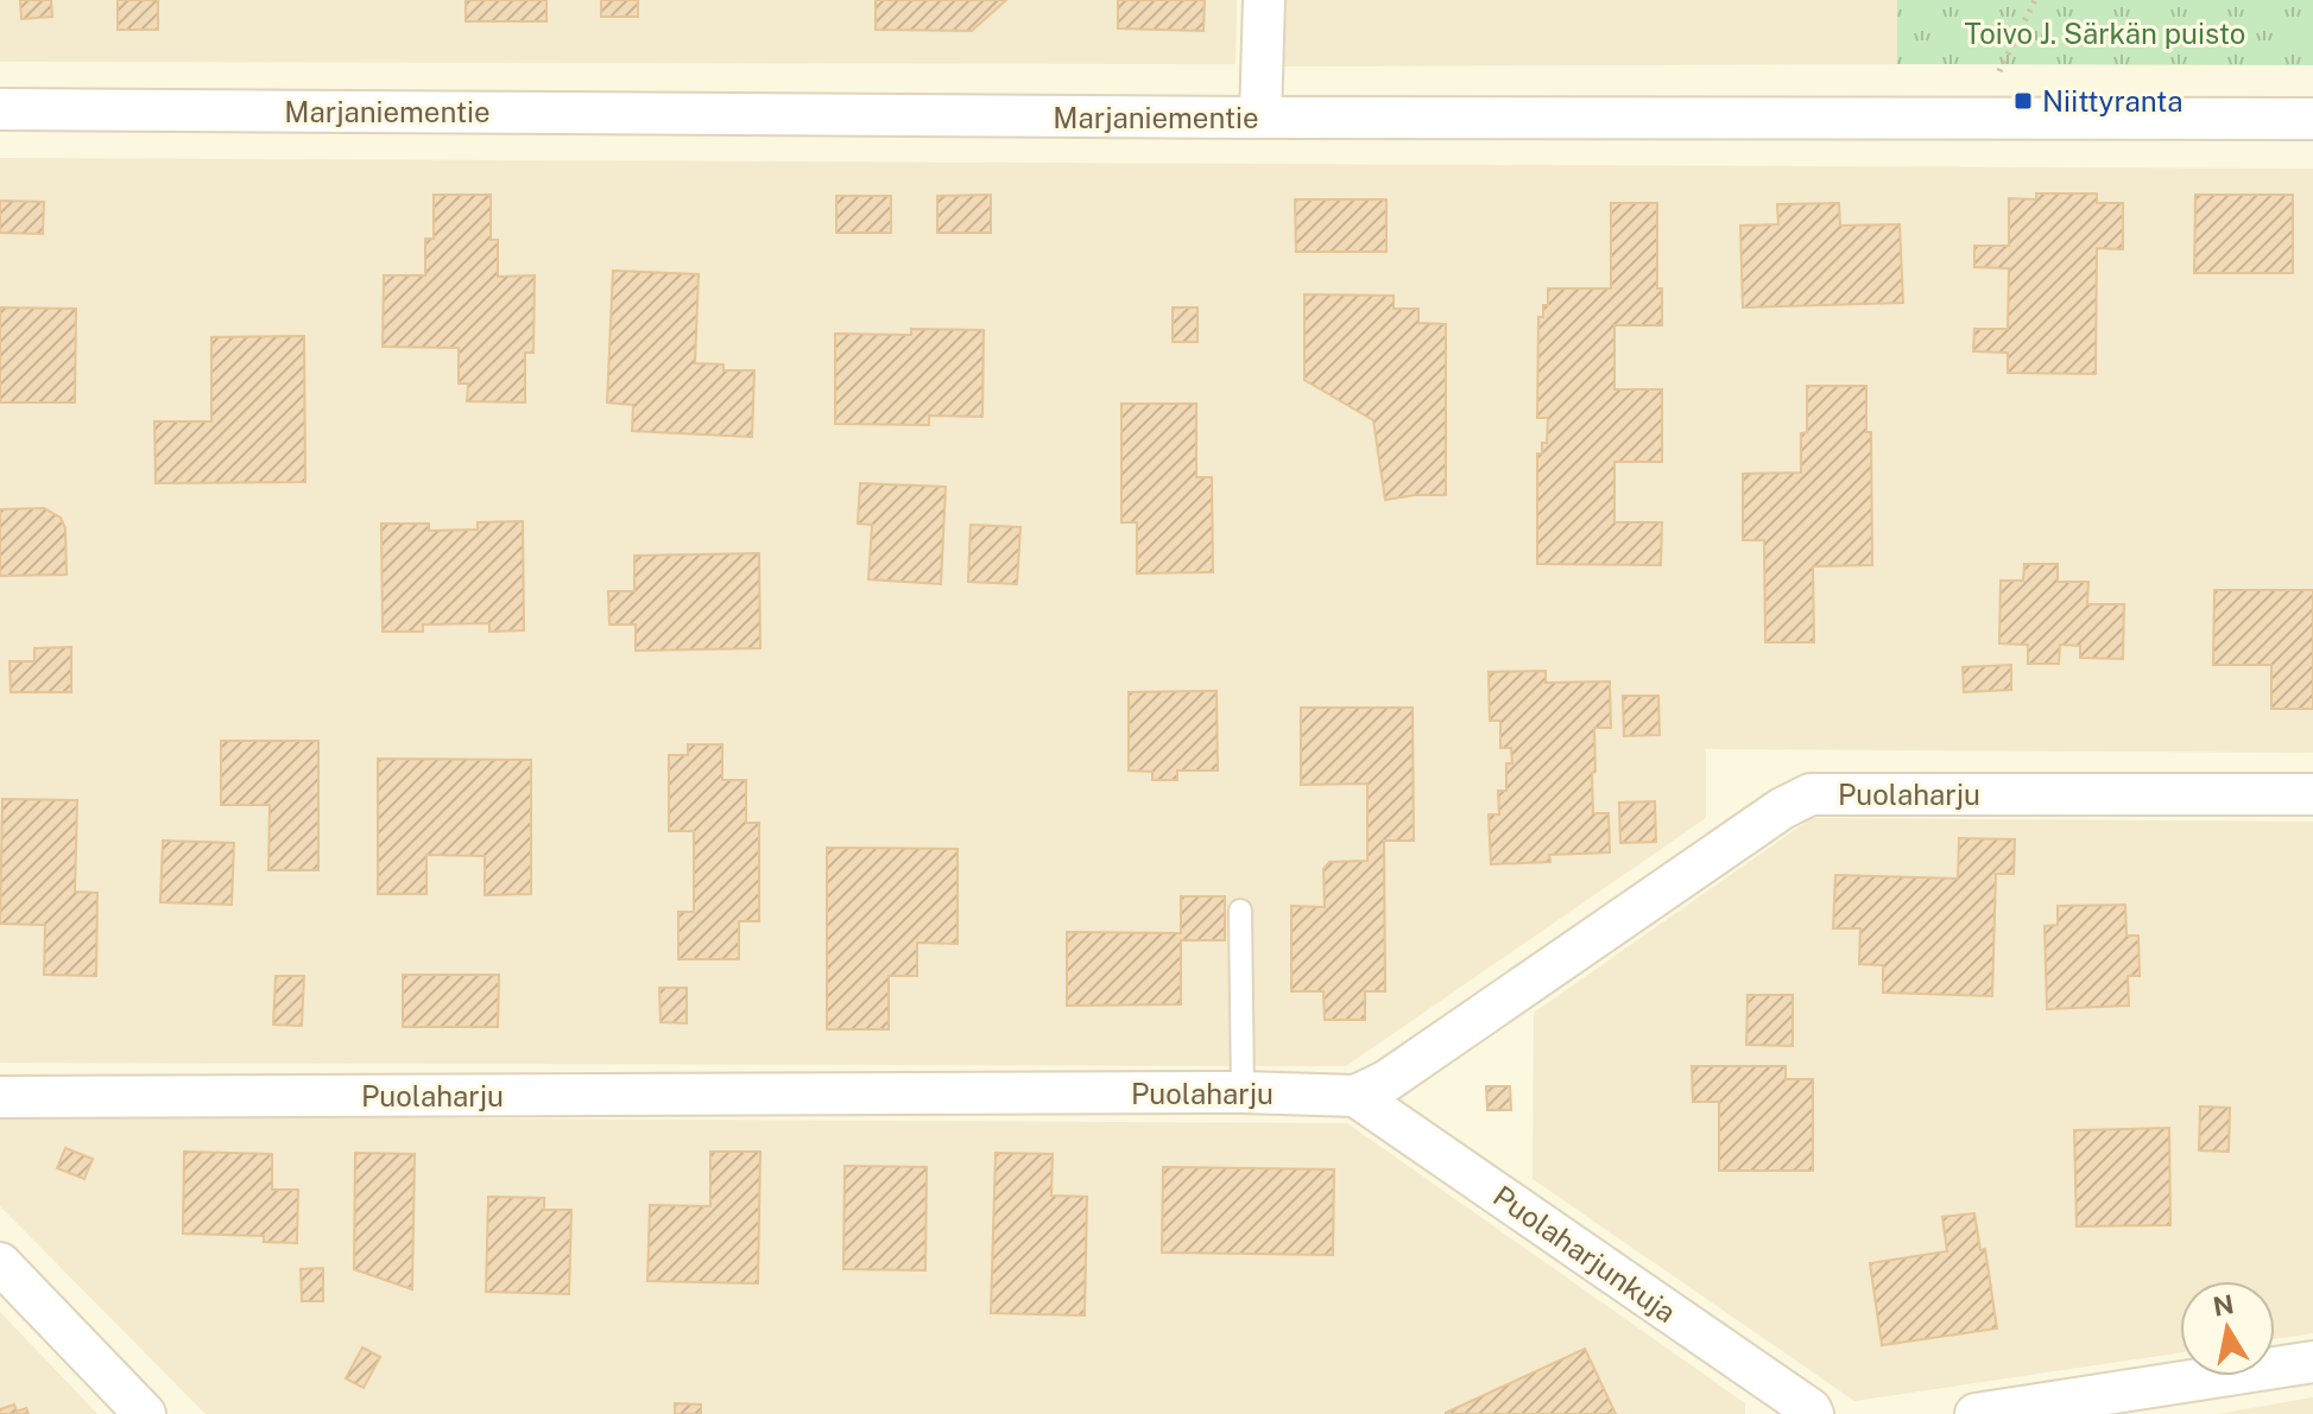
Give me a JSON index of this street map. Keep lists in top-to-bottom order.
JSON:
{
  "streets": {
    "street": ["Marjaniementie", "Puolaharju", "Puolaharjunkuja"]
  },
  "crossings": [
    ["Puolaharju", "Puolaharjunkuja"]
  ],
  "parks": ["Toivo J. Särkän puisto"],
  "places": {
    "transit": ["Niittyranta"]
  },
  "north": "top"
}
